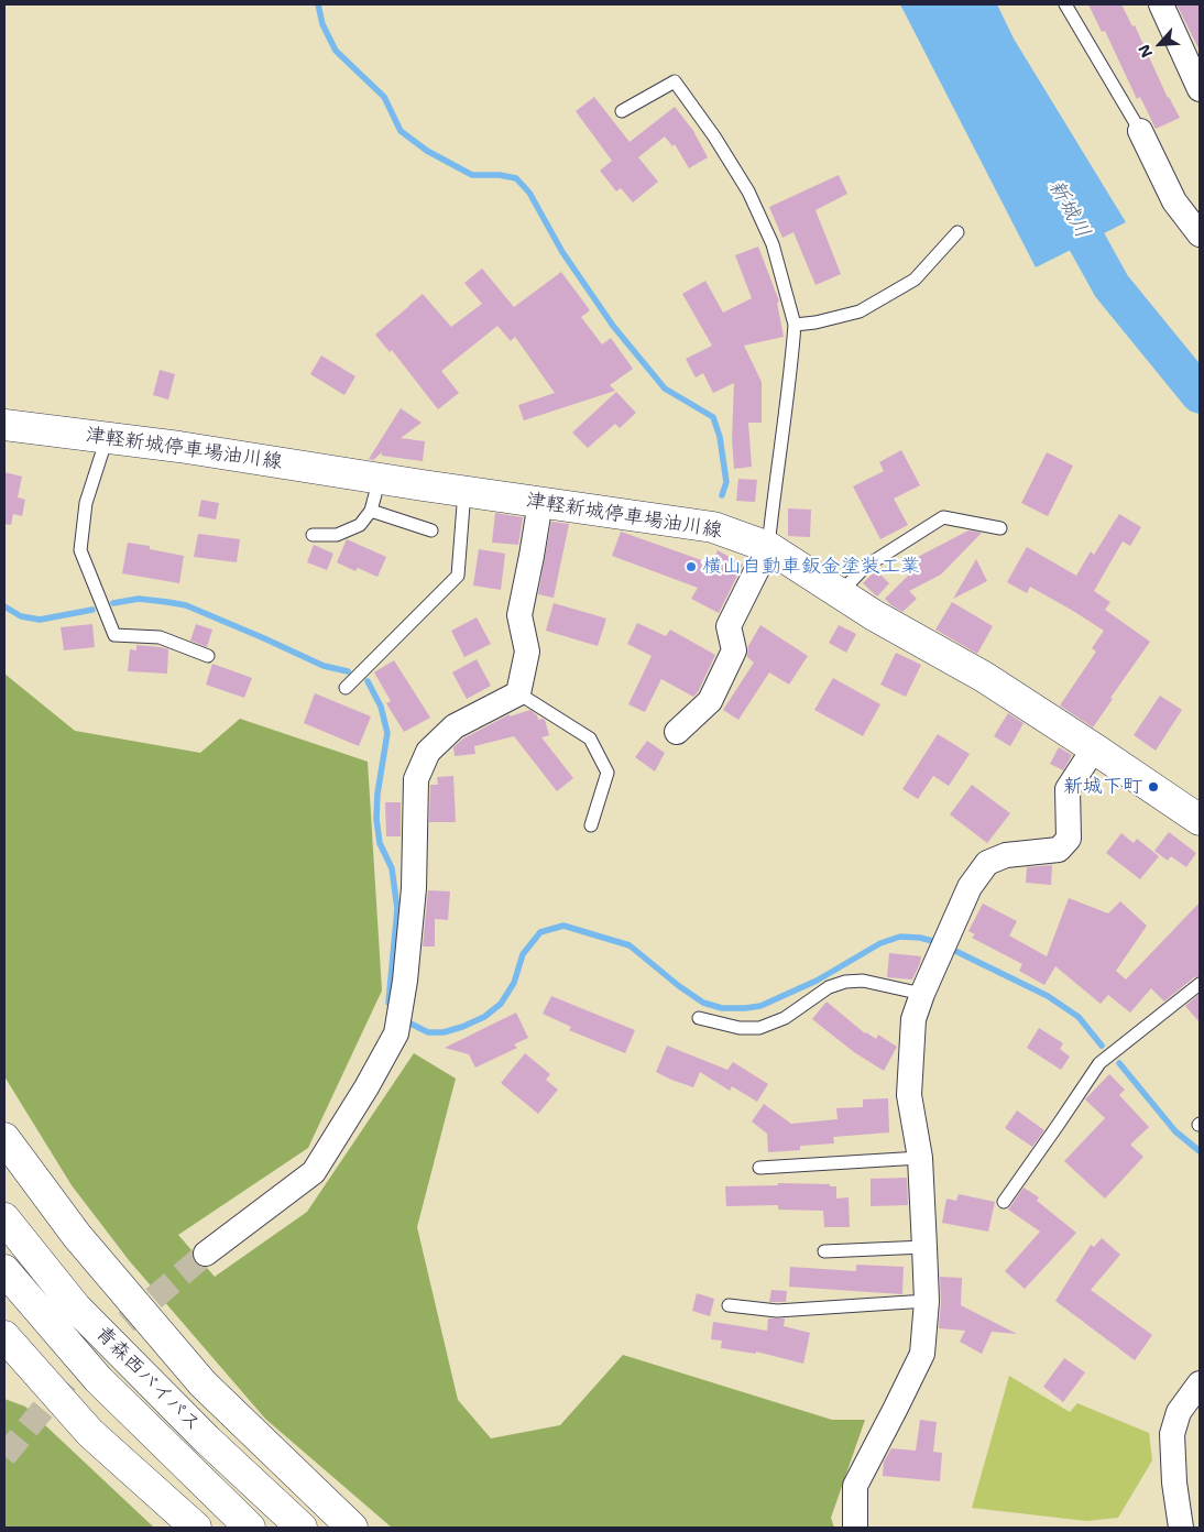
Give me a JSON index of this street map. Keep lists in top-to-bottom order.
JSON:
{
  "streets": {
    "main road": ["津軽新城停車場油川線", "青森西バイパス"]
  },
  "water": ["新城川"],
  "places": ["横山自動車鈑金塗装工業", "新城下町"],
  "north": "bottom left"
}
